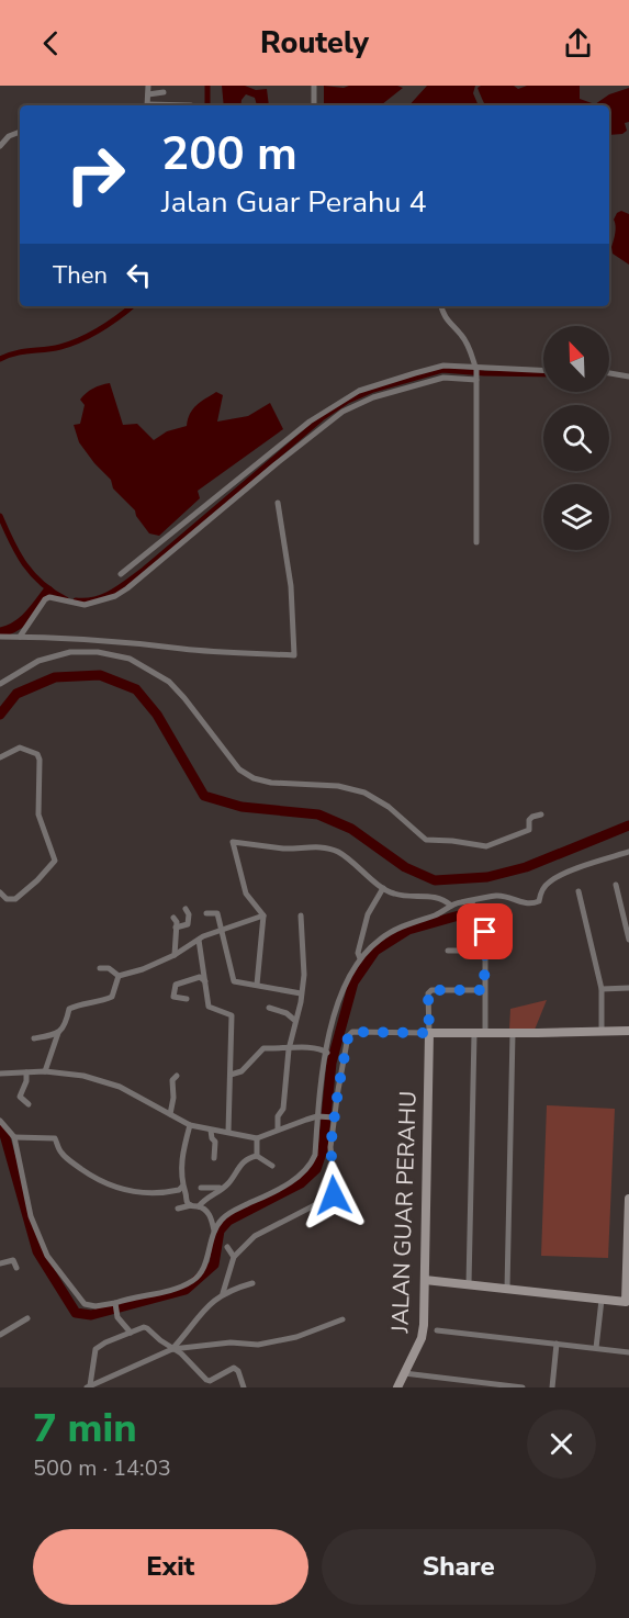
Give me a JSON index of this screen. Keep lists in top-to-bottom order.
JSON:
{
  "streets": {
    "street": ["JALAN GUAR PERAHU"]
  },
  "north": "top left",
  "page": {
    "header": "Routely",
    "turn": ["200 m", "Jalan Guar Perahu 4"],
    "then": "Then",
    "heading": ["7 min", "500 m · 14:03"],
    "buttons": ["Exit", "Share"]
  }
}
